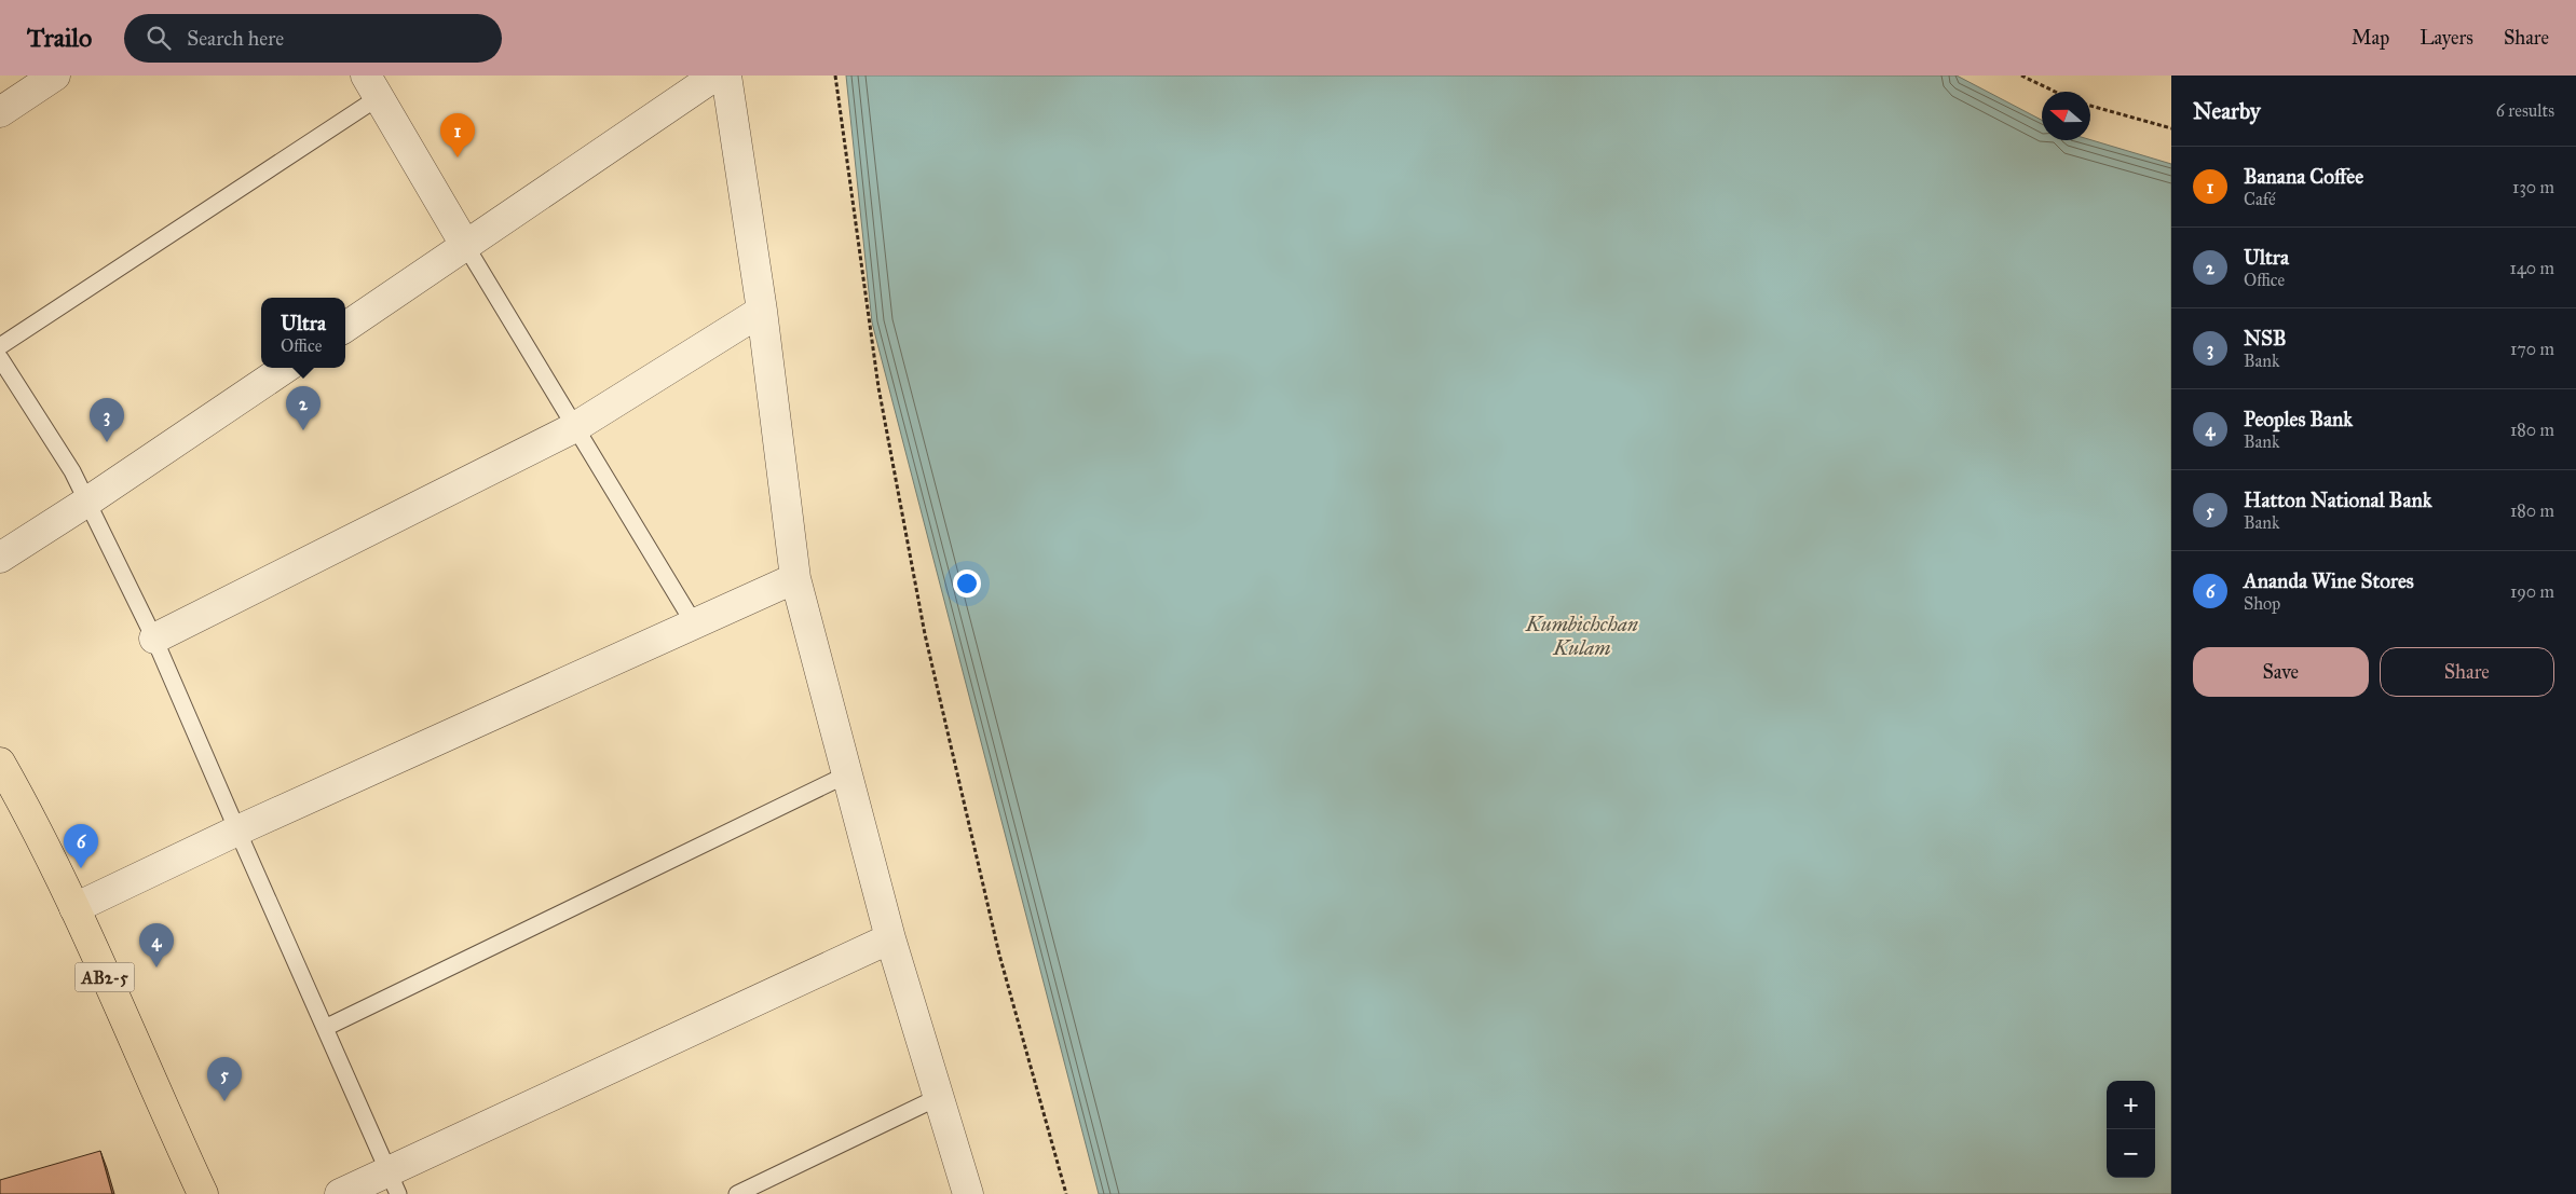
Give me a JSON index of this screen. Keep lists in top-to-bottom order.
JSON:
{
  "streets": {
    "main road": ["AB2-5"]
  },
  "water": ["Kumbichchan Kulam"],
  "north": "left",
  "page": {
    "header": "Trailo",
    "search": "Search here",
    "nav": ["Map", "Layers", "Share"],
    "heading": ["Nearby", "6 results"],
    "pins": [
      "1",
      "2",
      "3",
      "6",
      "4",
      "5"
    ],
    "list": [
      {
        "mark": "1",
        "name": "Banana Coffee",
        "note": "Café",
        "value": "130 m"
      },
      {
        "mark": "2",
        "name": "Ultra",
        "note": "Office",
        "value": "140 m"
      },
      {
        "mark": "3",
        "name": "NSB",
        "note": "Bank",
        "value": "170 m"
      },
      {
        "mark": "4",
        "name": "Peoples Bank",
        "note": "Bank",
        "value": "180 m"
      },
      {
        "mark": "5",
        "name": "Hatton National Bank",
        "note": "Bank",
        "value": "180 m"
      },
      {
        "mark": "6",
        "name": "Ananda Wine Stores",
        "note": "Shop",
        "value": "190 m"
      }
    ],
    "popup": ["Ultra", "Office"],
    "buttons": ["Save", "Share"],
    "map_buttons": ["+", "−"]
  }
}
